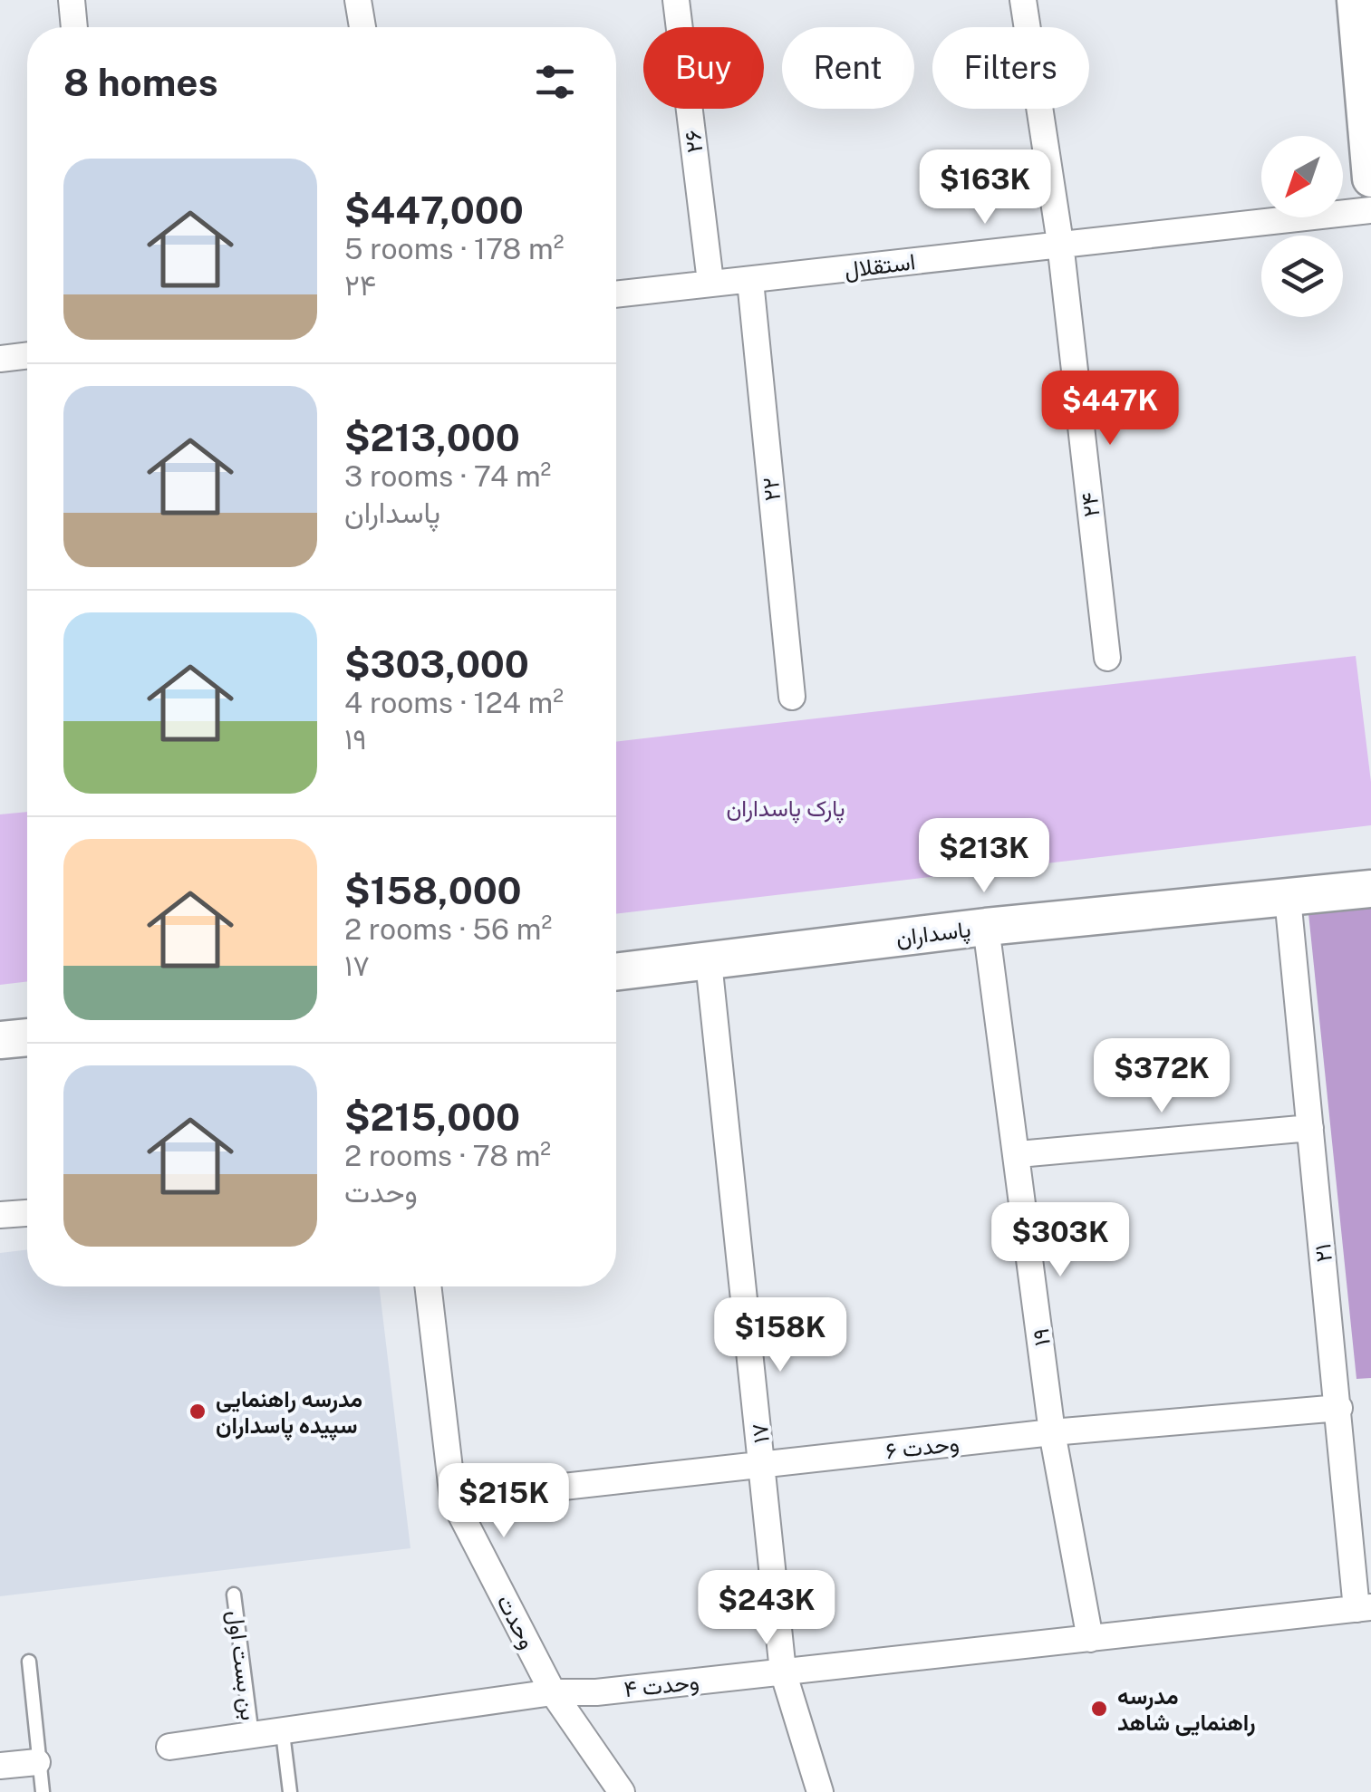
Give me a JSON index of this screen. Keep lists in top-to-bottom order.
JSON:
{
  "streets": {
    "street": [
      "۲۶",
      "استقلال",
      "۲۲",
      "۲۴",
      "پاسداران",
      "۲۱",
      "۱۹",
      "۱۷",
      "وحدت ۶",
      "وحدت",
      "وحدت ۴"
    ],
    "lane": ["بن بست اول"]
  },
  "crossings": [
    ["۲۶", "استقلال"],
    ["استقلال", "۲۲"],
    ["استقلال", "۲۴"],
    ["پاسداران", "۲۱"],
    ["پاسداران", "۱۹"],
    ["پاسداران", "۱۷"],
    ["۲۱", "وحدت ۶"],
    ["۲۱", "وحدت ۴"],
    ["۱۹", "وحدت ۶"],
    ["۱۹", "وحدت ۴"],
    ["۱۷", "وحدت ۶"],
    ["۱۷", "وحدت ۴"],
    ["وحدت", "وحدت ۴"],
    ["بن بست اول", "وحدت ۴"]
  ],
  "parks": ["پارک پاسداران"],
  "places": ["مدرسه راهنمایی سپیده پاسداران", "مدرسه راهنمایی شاهد"],
  "north": "bottom left",
  "page": {
    "chip": ["Buy", "Rent", "Filters"],
    "heading": "8 homes",
    "list": [
      {
        "name": "$447,000",
        "note": "5 rooms · 178 m² · ۲۴"
      },
      {
        "name": "$213,000",
        "note": "3 rooms · 74 m² · پاسداران"
      },
      {
        "name": "$303,000",
        "note": "4 rooms · 124 m² · ۱۹"
      },
      {
        "name": "$158,000",
        "note": "2 rooms · 56 m² · ۱۷"
      },
      {
        "name": "$215,000",
        "note": "2 rooms · 78 m² · وحدت"
      }
    ],
    "price": [
      "$163K",
      "$447K",
      "$213K",
      "$372K",
      "$303K",
      "$158K",
      "$215K",
      "$243K"
    ]
  }
}
